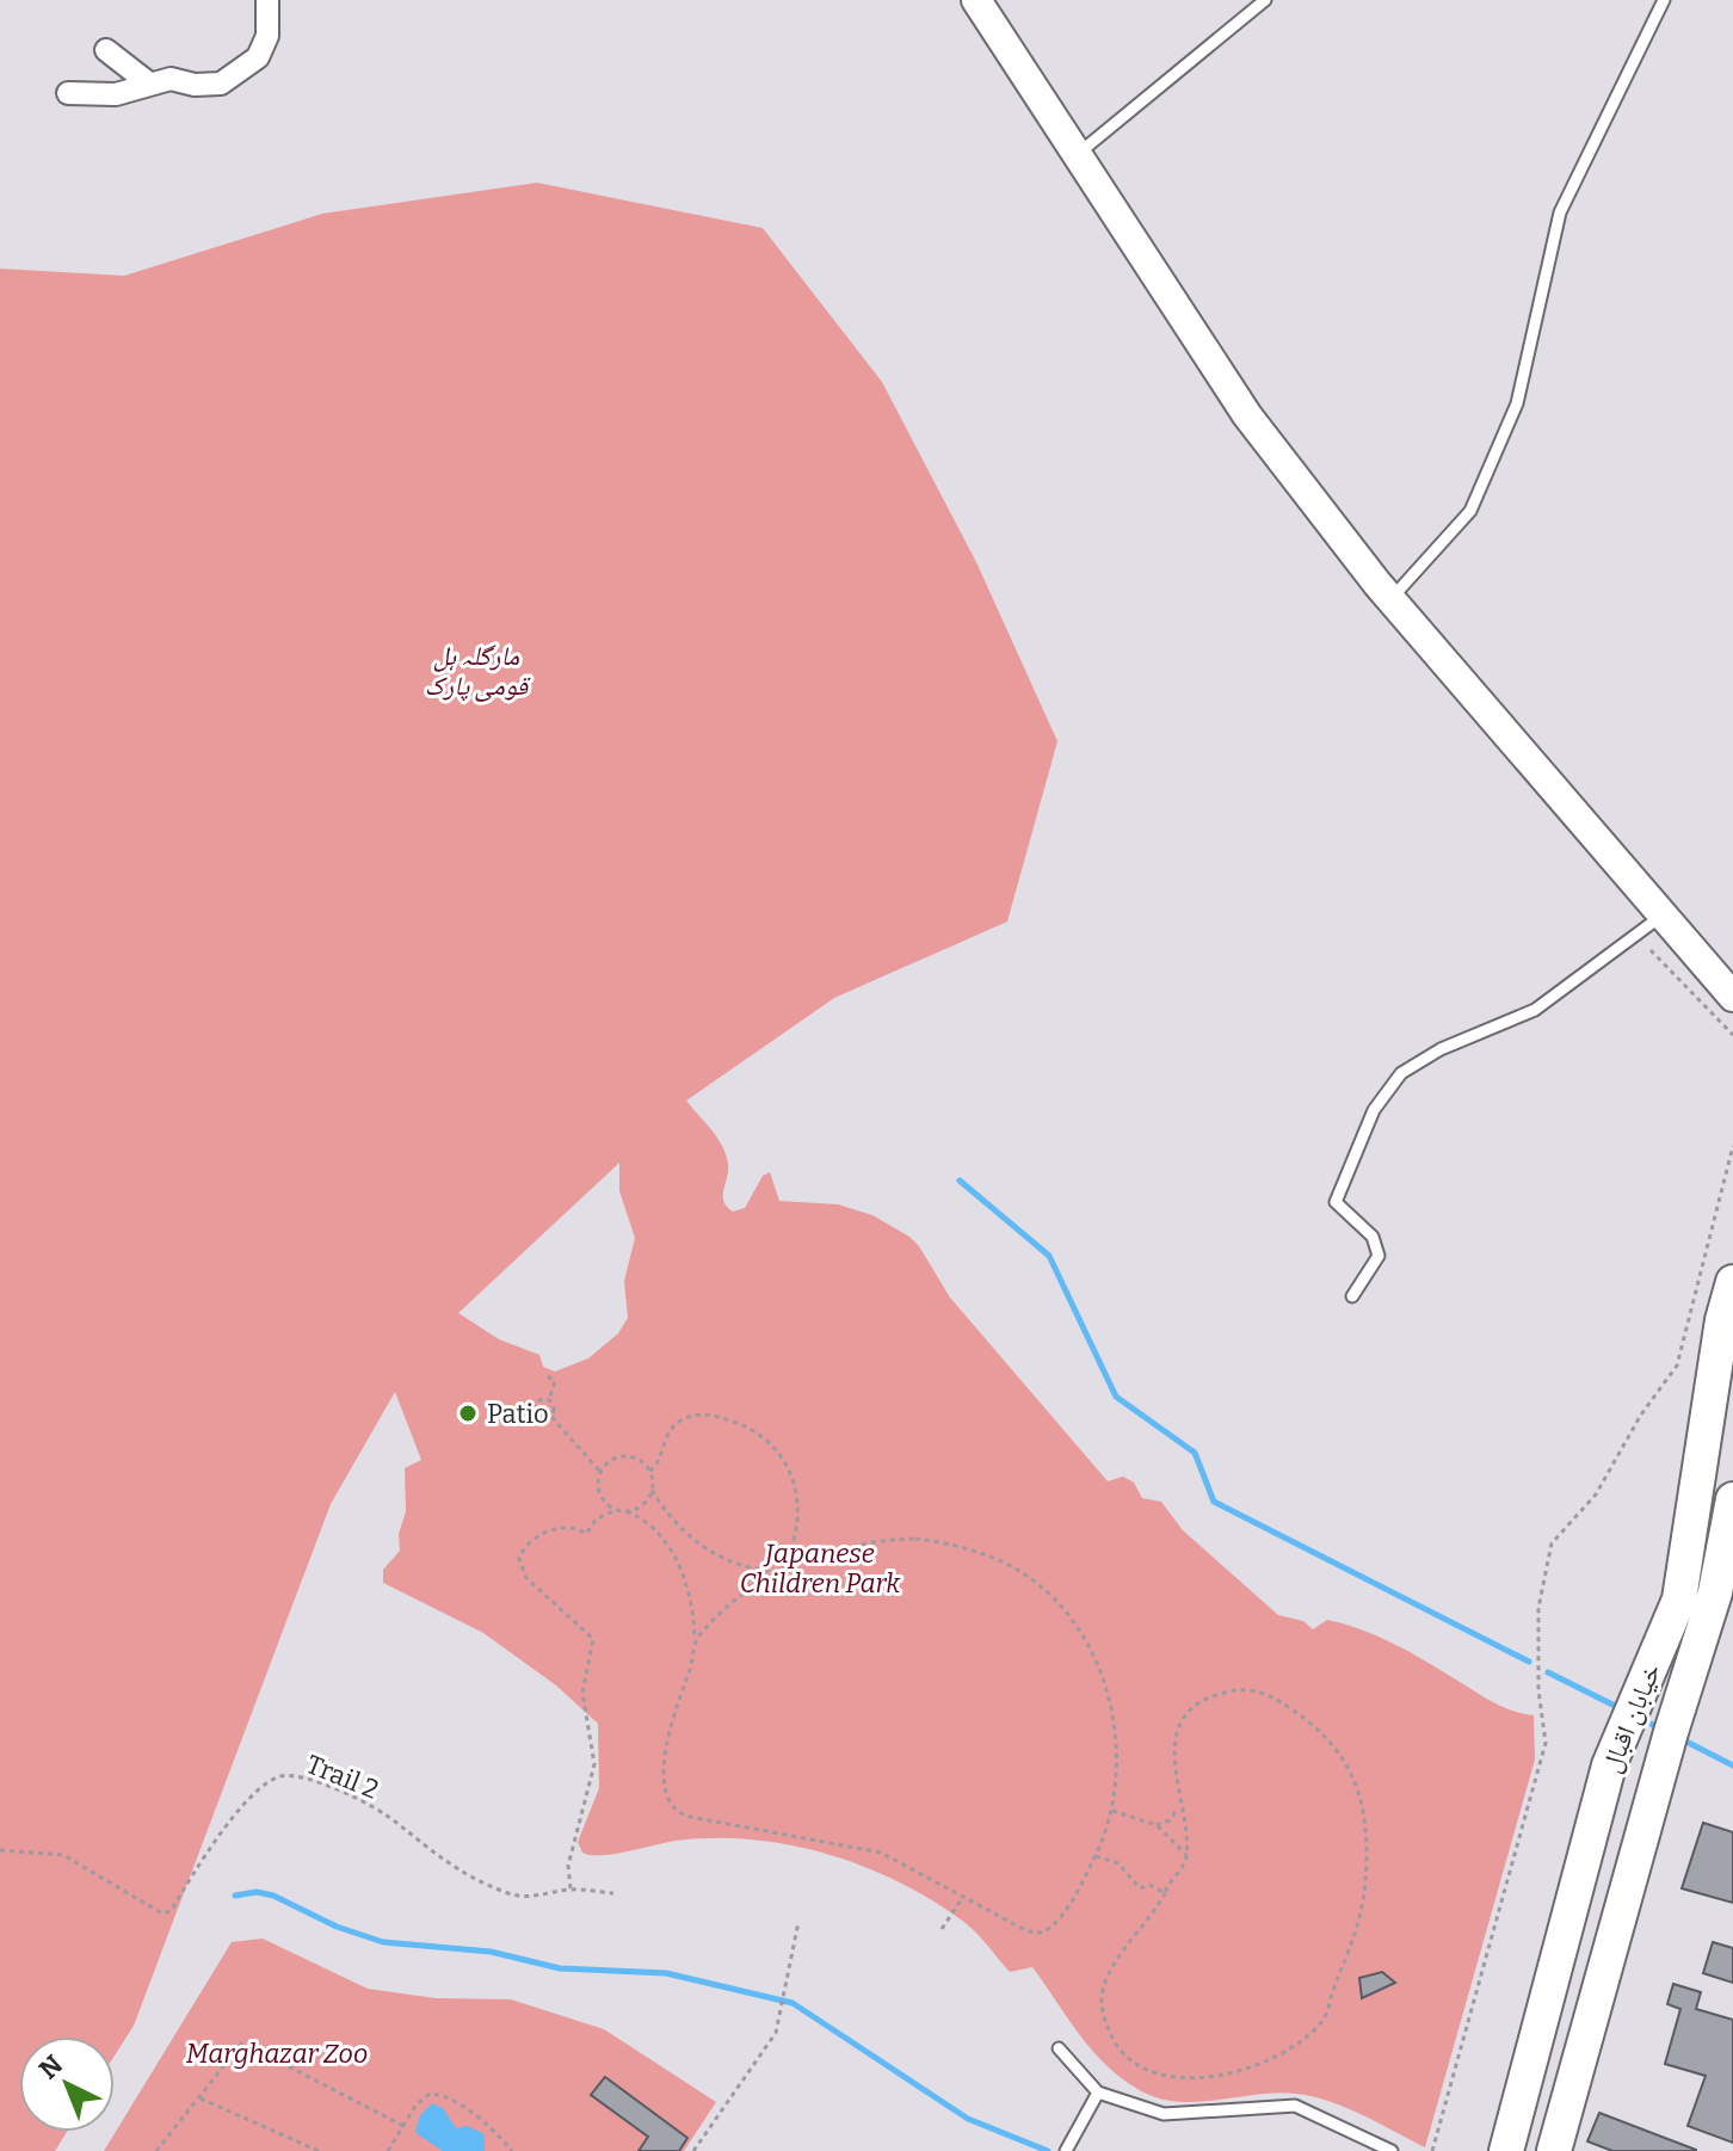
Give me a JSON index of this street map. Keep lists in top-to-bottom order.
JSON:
{
  "streets": {
    "main road": ["خیابان اقبال"],
    "path": ["Trail 2"]
  },
  "parks": ["مارگلہ ہل قومی پارک", "Japanese Children Park", "Marghazar Zoo"],
  "places": ["Patio"],
  "north": "top left"
}
